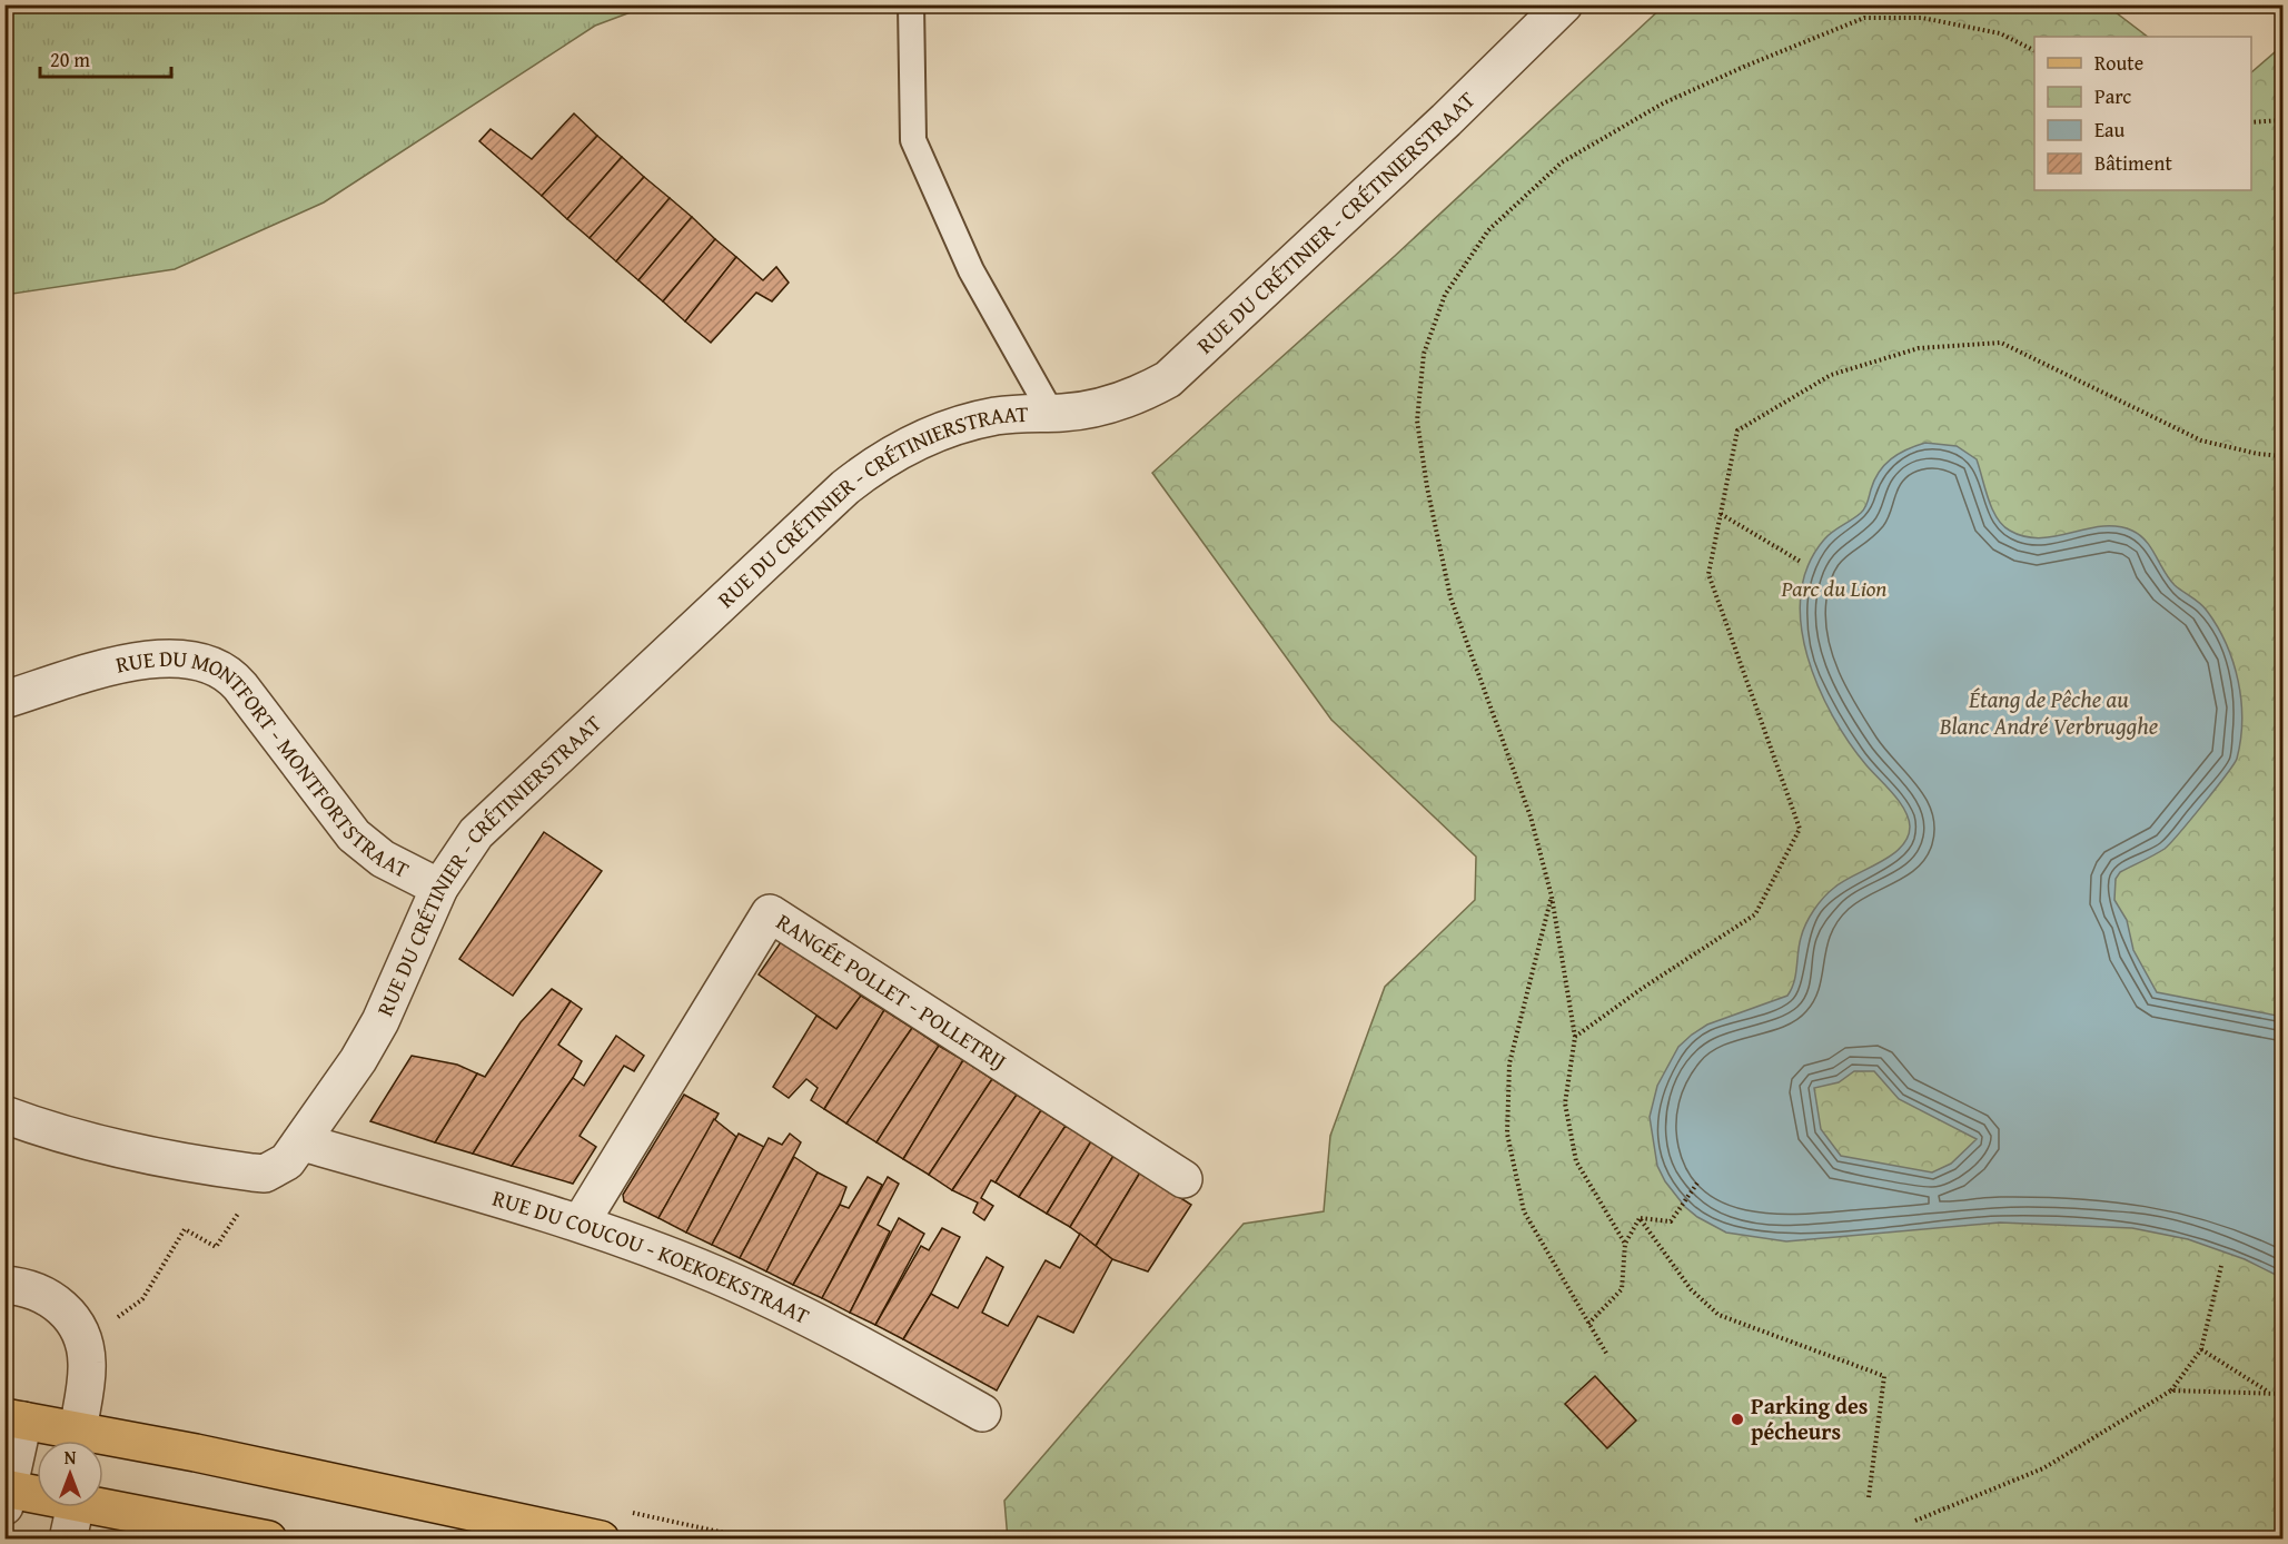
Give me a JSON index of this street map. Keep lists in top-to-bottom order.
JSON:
{
  "streets": {
    "street": [
      "RUE DU CRÉTINIER - CRÉTINIERSTRAAT",
      "RUE DU MONTFORT - MONTFORTSTRAAT",
      "RANGÉE POLLET - POLLETRIJ",
      "RUE DU COUCOU - KOEKOEKSTRAAT"
    ]
  },
  "crossings": [
    ["RUE DU CRÉTINIER - CRÉTINIERSTRAAT", "RUE DU MONTFORT - MONTFORTSTRAAT"],
    ["RUE DU CRÉTINIER - CRÉTINIERSTRAAT", "RUE DU COUCOU - KOEKOEKSTRAAT"],
    ["RANGÉE POLLET - POLLETRIJ", "RUE DU COUCOU - KOEKOEKSTRAAT"]
  ],
  "water": ["Étang de Pêche au Blanc André Verbrugghe"],
  "parks": ["Parc du Lion"],
  "places": ["Parking des pécheurs"],
  "legend": [
    "Route",
    "Parc",
    "Eau",
    "Bâtiment"
  ],
  "scale_bar": "20 m",
  "north": "top"
}
